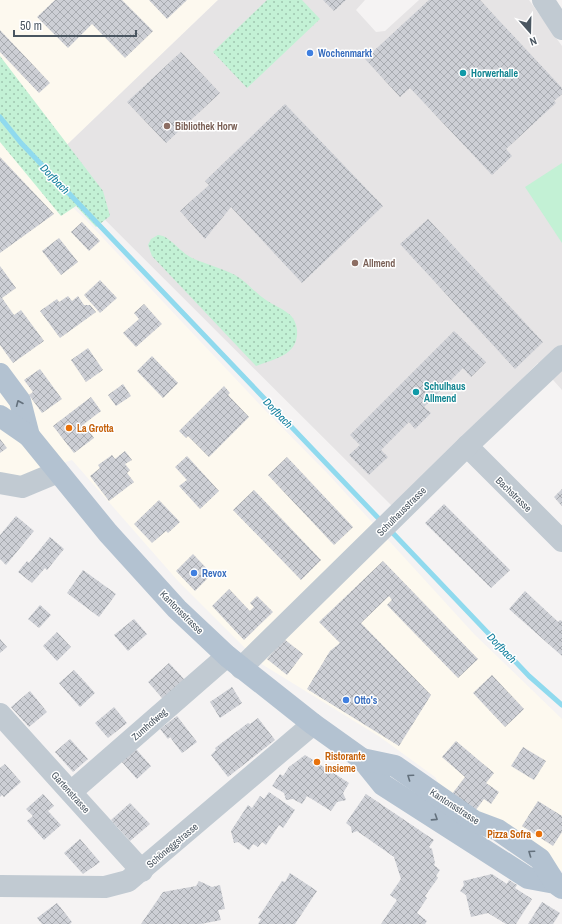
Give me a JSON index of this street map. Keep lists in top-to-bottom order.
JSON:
{
  "streets": {
    "main road": ["Kantonsstrasse"],
    "street": [
      "Bachstrasse",
      "Schulhausstrasse",
      "Zumhofweg",
      "Gartenstrasse",
      "Schöneggstrasse"
    ]
  },
  "crossings": [
    ["Bachstrasse", "Schulhausstrasse"],
    ["Schulhausstrasse", "Kantonsstrasse"],
    ["Schulhausstrasse", "Zumhofweg"],
    ["Kantonsstrasse", "Zumhofweg"],
    ["Kantonsstrasse", "Schöneggstrasse"],
    ["Zumhofweg", "Gartenstrasse"],
    ["Gartenstrasse", "Schöneggstrasse"]
  ],
  "water": ["Dorfbach"],
  "places": [
    "Wochenmarkt",
    "Horwerhalle",
    "Bibliothek Horw",
    "Allmend",
    "Schulhaus Allmend",
    "La Grotta",
    "Revox",
    "Otto's",
    "Ristorante insieme",
    "Pizza Sofra"
  ],
  "scale_bar": "50 m",
  "north": "bottom"
}
